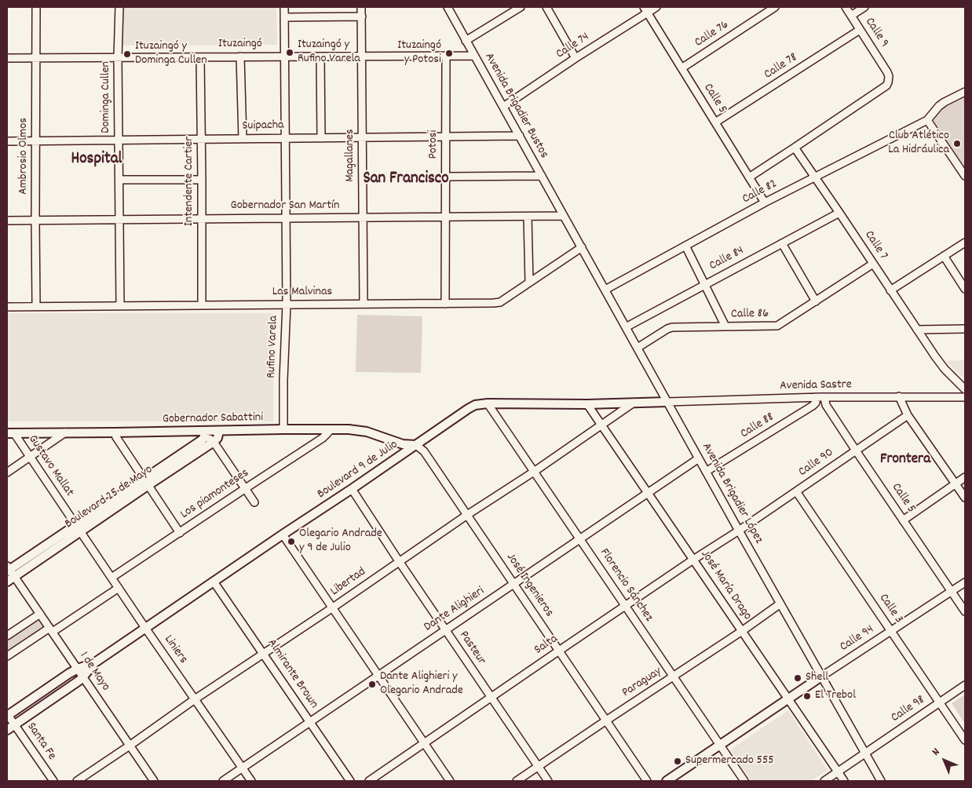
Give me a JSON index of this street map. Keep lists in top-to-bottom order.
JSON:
{
  "streets": {
    "main road": ["Gobernador Sabattini", "Boulevard 9 de Julio", "Boulevard 25 de Mayo"],
    "street": [
      "Calle 9",
      "Calle 76",
      "Ituzaingó",
      "Calle 74",
      "Calle 78",
      "Dominga Cullen",
      "Calle 5",
      "Avenida Brigadier Bustos",
      "Suipacha",
      "Potosi",
      "Magallanes",
      "Ambrosio Olmos",
      "Intendente Cartier",
      "Calle 82",
      "Gobernador San Martín",
      "Calle 7",
      "Calle 84",
      "Las Malvinas",
      "Calle 86",
      "Rufino Varela",
      "Avenida Sastre",
      "Calle 88",
      "Calle 90",
      "Gustavo Mallat",
      "Avenida Brigadier López",
      "Los piamonteses",
      "Libertad",
      "José Ingenieros",
      "Florencio Sánchez",
      "José María Drago",
      "Calle 3",
      "Dante Alighieri",
      "Calle 94",
      "Salta",
      "Pasteur",
      "Liniers",
      "1 de Mayo",
      "Almirante Brown",
      "Paraguay",
      "Calle 98",
      "Santa Fe"
    ]
  },
  "crossings": [
    ["Calle 9", "Calle 78"],
    ["Calle 9", "Calle 7"],
    ["Calle 76", "Calle 5"],
    ["Ituzaingó", "Dominga Cullen"],
    ["Ituzaingó", "Avenida Brigadier Bustos"],
    ["Ituzaingó", "Potosi"],
    ["Ituzaingó", "Magallanes"],
    ["Ituzaingó", "Ambrosio Olmos"],
    ["Ituzaingó", "Intendente Cartier"],
    ["Ituzaingó", "Rufino Varela"],
    ["Calle 74", "Calle 5"],
    ["Calle 74", "Avenida Brigadier Bustos"],
    ["Calle 78", "Calle 5"],
    ["Dominga Cullen", "Suipacha"],
    ["Dominga Cullen", "Gobernador San Martín"],
    ["Dominga Cullen", "Las Malvinas"],
    ["Calle 5", "Calle 82"],
    ["Calle 5", "Avenida Sastre"],
    ["Calle 5", "Calle 90"],
    ["Calle 5", "Calle 94"],
    ["Avenida Brigadier Bustos", "Suipacha"],
    ["Avenida Brigadier Bustos", "Gobernador San Martín"],
    ["Avenida Brigadier Bustos", "Avenida Brigadier López"],
    ["Suipacha", "Potosi"],
    ["Suipacha", "Magallanes"],
    ["Suipacha", "Ambrosio Olmos"],
    ["Suipacha", "Intendente Cartier"],
    ["Suipacha", "Rufino Varela"],
    ["Potosi", "Gobernador San Martín"],
    ["Potosi", "Las Malvinas"],
    ["Magallanes", "Gobernador San Martín"],
    ["Magallanes", "Las Malvinas"],
    ["Ambrosio Olmos", "Gobernador San Martín"],
    ["Ambrosio Olmos", "Las Malvinas"],
    ["Intendente Cartier", "Gobernador San Martín"],
    ["Intendente Cartier", "Las Malvinas"],
    ["Calle 82", "Calle 7"],
    ["Calle 82", "Avenida Brigadier López"],
    ["Gobernador San Martín", "Rufino Varela"],
    ["Gobernador San Martín", "Avenida Brigadier López"],
    ["Calle 7", "Calle 84"],
    ["Calle 7", "Calle 86"],
    ["Calle 84", "Avenida Brigadier López"],
    ["Las Malvinas", "Rufino Varela"],
    ["Las Malvinas", "Avenida Brigadier López"],
    ["Calle 86", "Avenida Brigadier López"],
    ["Rufino Varela", "Gobernador Sabattini"],
    ["Avenida Sastre", "Calle 88"],
    ["Avenida Sastre", "Boulevard 9 de Julio"],
    ["Avenida Sastre", "Avenida Brigadier López"],
    ["Gobernador Sabattini", "Gustavo Mallat"],
    ["Gobernador Sabattini", "Boulevard 9 de Julio"],
    ["Gobernador Sabattini", "Los piamonteses"],
    ["Gobernador Sabattini", "Boulevard 25 de Mayo"],
    ["Gobernador Sabattini", "José Ingenieros"],
    ["Calle 88", "Avenida Brigadier López"],
    ["Calle 90", "Avenida Brigadier López"],
    ["Calle 90", "Calle 3"],
    ["Calle 90", "Salta"],
    ["Gustavo Mallat", "Boulevard 25 de Mayo"],
    ["Gustavo Mallat", "Liniers"],
    ["Boulevard 9 de Julio", "Avenida Brigadier López"],
    ["Boulevard 9 de Julio", "Libertad"],
    ["Boulevard 9 de Julio", "José Ingenieros"],
    ["Boulevard 9 de Julio", "Florencio Sánchez"],
    ["Boulevard 9 de Julio", "José María Drago"],
    ["Boulevard 9 de Julio", "Pasteur"],
    ["Boulevard 9 de Julio", "Liniers"],
    ["Boulevard 9 de Julio", "1 de Mayo"],
    ["Boulevard 9 de Julio", "Almirante Brown"],
    ["Boulevard 9 de Julio", "Santa Fe"],
    ["Avenida Brigadier López", "Dante Alighieri"],
    ["Avenida Brigadier López", "Calle 94"],
    ["Avenida Brigadier López", "Salta"],
    ["Avenida Brigadier López", "Paraguay"],
    ["Avenida Brigadier López", "Calle 98"],
    ["Los piamonteses", "Liniers"],
    ["Boulevard 25 de Mayo", "Liniers"],
    ["Boulevard 25 de Mayo", "1 de Mayo"],
    ["Libertad", "José Ingenieros"],
    ["Libertad", "Florencio Sánchez"],
    ["Libertad", "José María Drago"],
    ["Libertad", "Pasteur"],
    ["Libertad", "Liniers"],
    ["Libertad", "1 de Mayo"],
    ["Libertad", "Almirante Brown"],
    ["José Ingenieros", "Dante Alighieri"],
    ["José Ingenieros", "Salta"],
    ["José Ingenieros", "Paraguay"],
    ["Florencio Sánchez", "Dante Alighieri"],
    ["Florencio Sánchez", "Salta"],
    ["Florencio Sánchez", "Paraguay"],
    ["José María Drago", "Dante Alighieri"],
    ["José María Drago", "Salta"],
    ["José María Drago", "Paraguay"],
    ["José María Drago", "Calle 98"],
    ["Calle 3", "Calle 94"],
    ["Calle 3", "Calle 98"],
    ["Dante Alighieri", "Pasteur"],
    ["Dante Alighieri", "Liniers"],
    ["Dante Alighieri", "Almirante Brown"],
    ["Salta", "Pasteur"],
    ["Pasteur", "Paraguay"]
  ],
  "districts": ["Hospital", "San Francisco", "Frontera"],
  "places": [
    "Ituzaingó y Rufino Varela",
    "Ituzaingó y Potosi",
    "Ituzaingó y Dominga Cullen",
    "Club Atlético La Hidráulica",
    "Olegario Andrade y 9 de Julio",
    "Shell",
    "Dante Alighieri y Olegario Andrade",
    "El Trebol",
    "Supermercado 555"
  ],
  "north": "top left"
}
